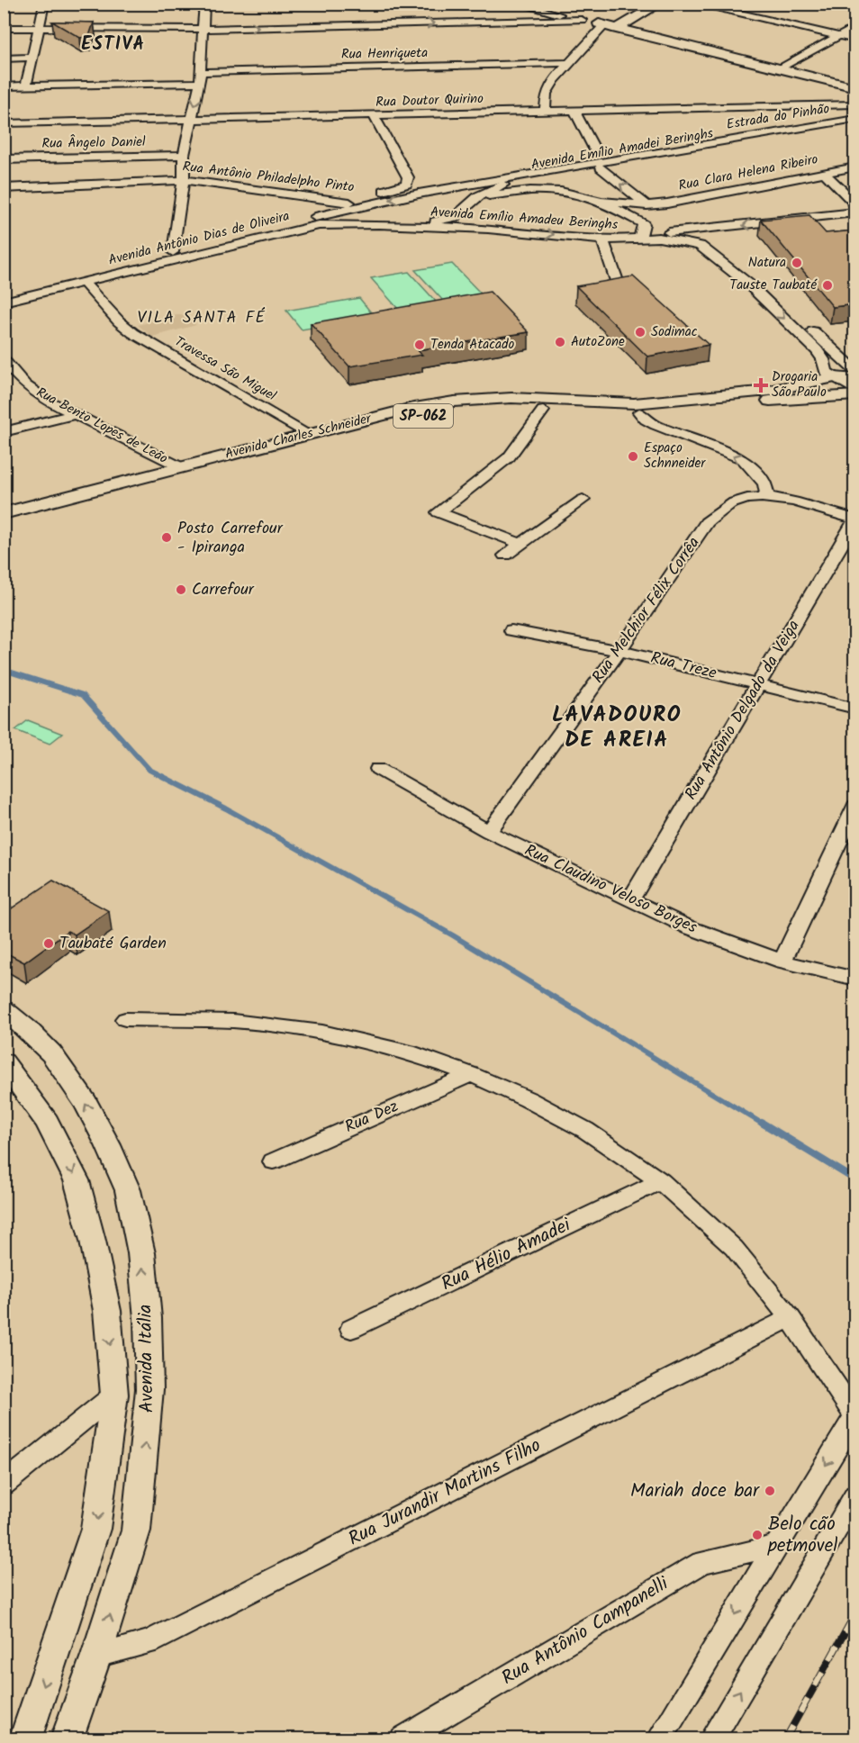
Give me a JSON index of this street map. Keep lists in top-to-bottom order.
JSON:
{
  "streets": {
    "main road": ["SP-062", "Avenida Charles Schneider", "Avenida Itália"],
    "street": [
      "Rua Henriqueta",
      "Rua Doutor Quirino",
      "Estrada do Pinhão",
      "Rua Ângelo Daniel",
      "Avenida Emílio Amadei Beringhs",
      "Rua Clara Helena Ribeiro",
      "Rua Antônio Philadelpho Pinto",
      "Avenida Emílio Amadeu Beringhs",
      "Avenida Antônio Dias de Oliveira",
      "Travessa São Miguel",
      "Rua Bento Lopes de Leão",
      "Rua Melchior Félix Corrêa",
      "Rua Treze",
      "Rua Antônio Delgado da Veiga",
      "Rua Claudino Veloso Borges",
      "Rua Dez",
      "Rua Hélio Amadei",
      "Rua Jurandir Martins Filho",
      "Rua Antônio Campanelli"
    ]
  },
  "crossings": [
    ["Estrada do Pinhão", "Avenida Emílio Amadei Beringhs"],
    ["Estrada do Pinhão", "Rua Clara Helena Ribeiro"],
    ["Estrada do Pinhão", "Rua Antônio Philadelpho Pinto"],
    ["Avenida Emílio Amadei Beringhs", "Avenida Emílio Amadeu Beringhs"],
    ["Avenida Emílio Amadei Beringhs", "Avenida Antônio Dias de Oliveira"],
    ["Avenida Emílio Amadeu Beringhs", "Avenida Antônio Dias de Oliveira"],
    ["Avenida Antônio Dias de Oliveira", "Travessa São Miguel"],
    ["Travessa São Miguel", "Avenida Charles Schneider"],
    ["Rua Bento Lopes de Leão", "Avenida Charles Schneider"],
    ["Rua Melchior Félix Corrêa", "Rua Treze"],
    ["Rua Melchior Félix Corrêa", "Rua Claudino Veloso Borges"],
    ["Rua Treze", "Rua Antônio Delgado da Veiga"],
    ["Rua Antônio Delgado da Veiga", "Rua Claudino Veloso Borges"],
    ["Avenida Itália", "Rua Jurandir Martins Filho"]
  ],
  "one_way": ["Avenida Emílio Amadeu Beringhs"],
  "districts": ["ESTIVA", "VILA SANTA FÉ", "LAVADOURO DE AREIA"],
  "places": {
    "other": [
      "Natura",
      "Tauste Taubaté",
      "Sodimac",
      "AutoZone",
      "Tenda Atacado",
      "Espaço Schnneider",
      "Posto Carrefour - Ipiranga",
      "Carrefour",
      "Taubaté Garden",
      "Mariah doce bar",
      "Belo cão petmovel"
    ],
    "health": ["Drogaria São Paulo"]
  }
}
